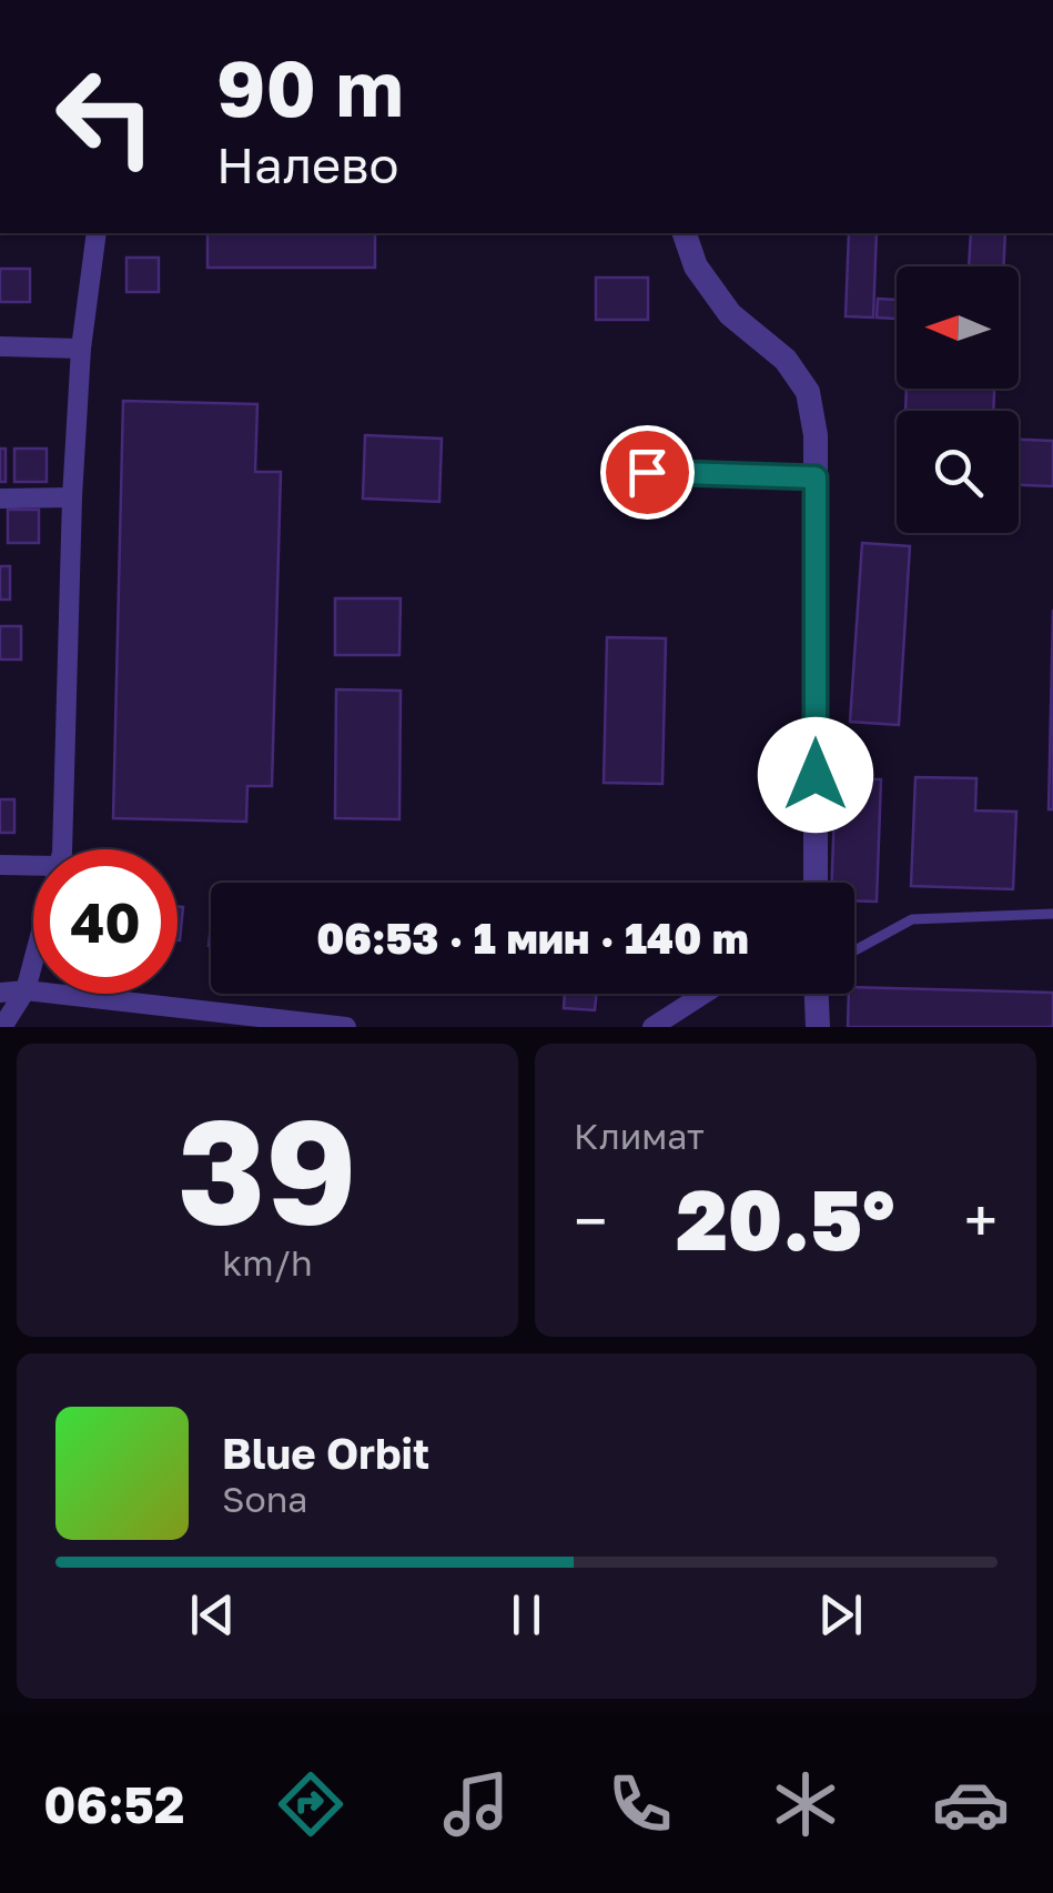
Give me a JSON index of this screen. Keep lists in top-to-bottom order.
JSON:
{
  "north": "left",
  "page": {
    "turn": ["90 m", "Налево"],
    "limit": "40",
    "trip": "06:53 · 1 мин · 140 m",
    "tile": [
      ["39", "km/h"],
      "Климат"
    ],
    "heat": ["−", "20.5°", "+"],
    "song": ["Blue Orbit", "Sona"],
    "tabs": "06:52"
  }
}
